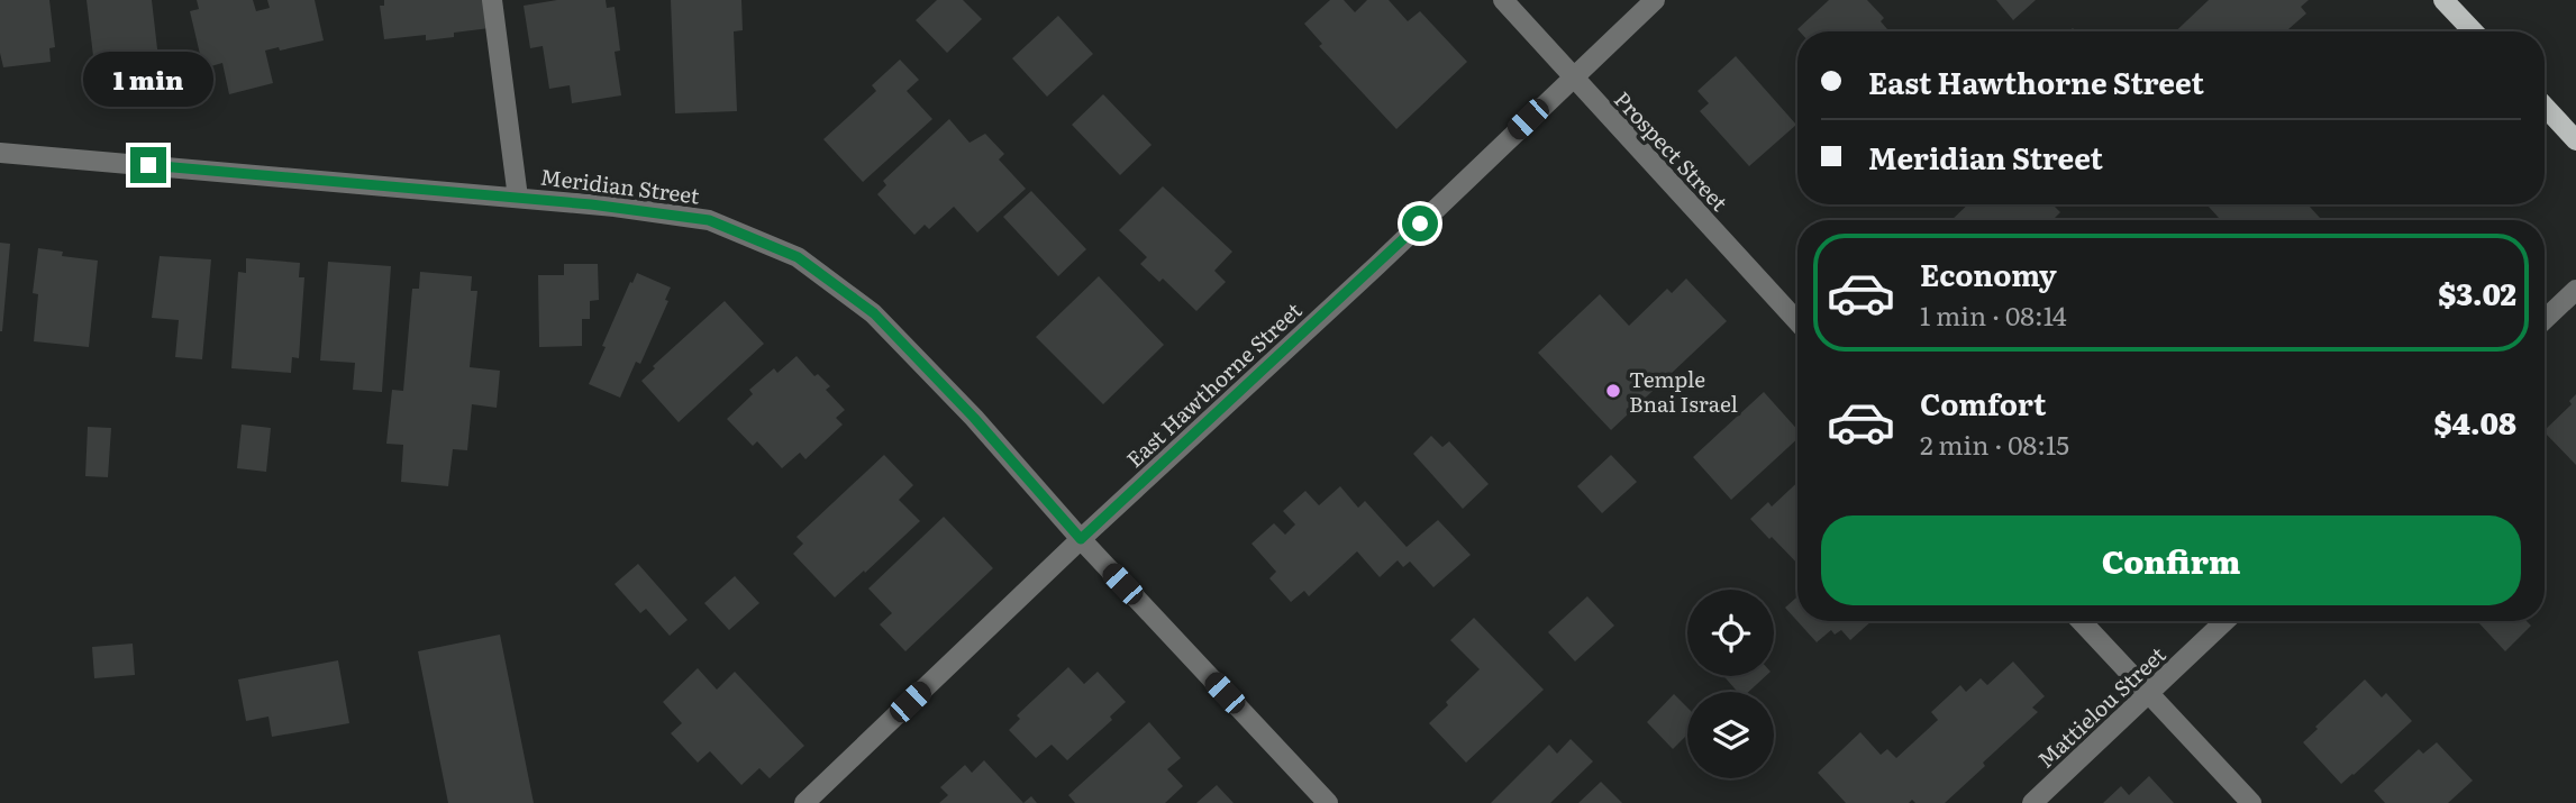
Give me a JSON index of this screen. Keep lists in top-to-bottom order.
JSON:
{
  "streets": {
    "street": [
      "Prospect Street",
      "Meridian Street",
      "East Hawthorne Street",
      "Mattielou Street"
    ]
  },
  "crossings": [
    ["Prospect Street", "East Hawthorne Street"],
    ["Meridian Street", "East Hawthorne Street"]
  ],
  "places": ["Temple Bnai Israel"],
  "page": {
    "banner": ["East Hawthorne Street", "Meridian Street"],
    "bubble": "1 min",
    "list": [
      {
        "name": "Economy",
        "note": "1 min · 08:14",
        "value": "$3.02"
      },
      {
        "name": "Comfort",
        "note": "2 min · 08:15",
        "value": "$4.08"
      }
    ],
    "buttons": "Confirm"
  }
}
